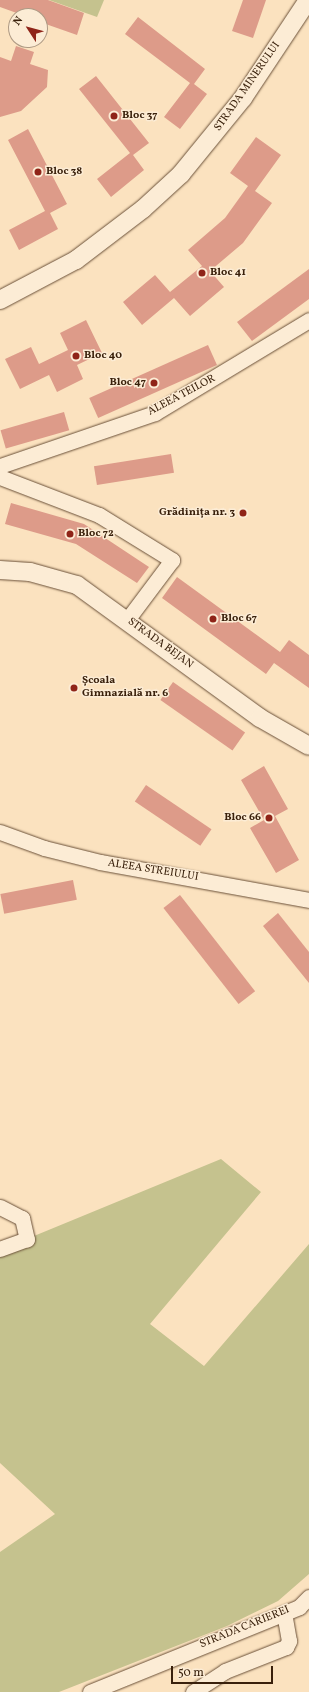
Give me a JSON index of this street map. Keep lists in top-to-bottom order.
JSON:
{
  "streets": {
    "street": [
      "STRADA MINERULUI",
      "ALEEA TEILOR",
      "STRADA BEJAN",
      "ALEEA STREIULUI",
      "STRADA CARIEREI"
    ]
  },
  "places": [
    "Bloc 37",
    "Bloc 38",
    "Bloc 41",
    "Bloc 40",
    "Bloc 47",
    "Grădinița nr. 3",
    "Bloc 72",
    "Bloc 67",
    "Școala Gimnazială nr. 6",
    "Bloc 66"
  ],
  "scale_bar": "50 m",
  "north": "top left"
}
